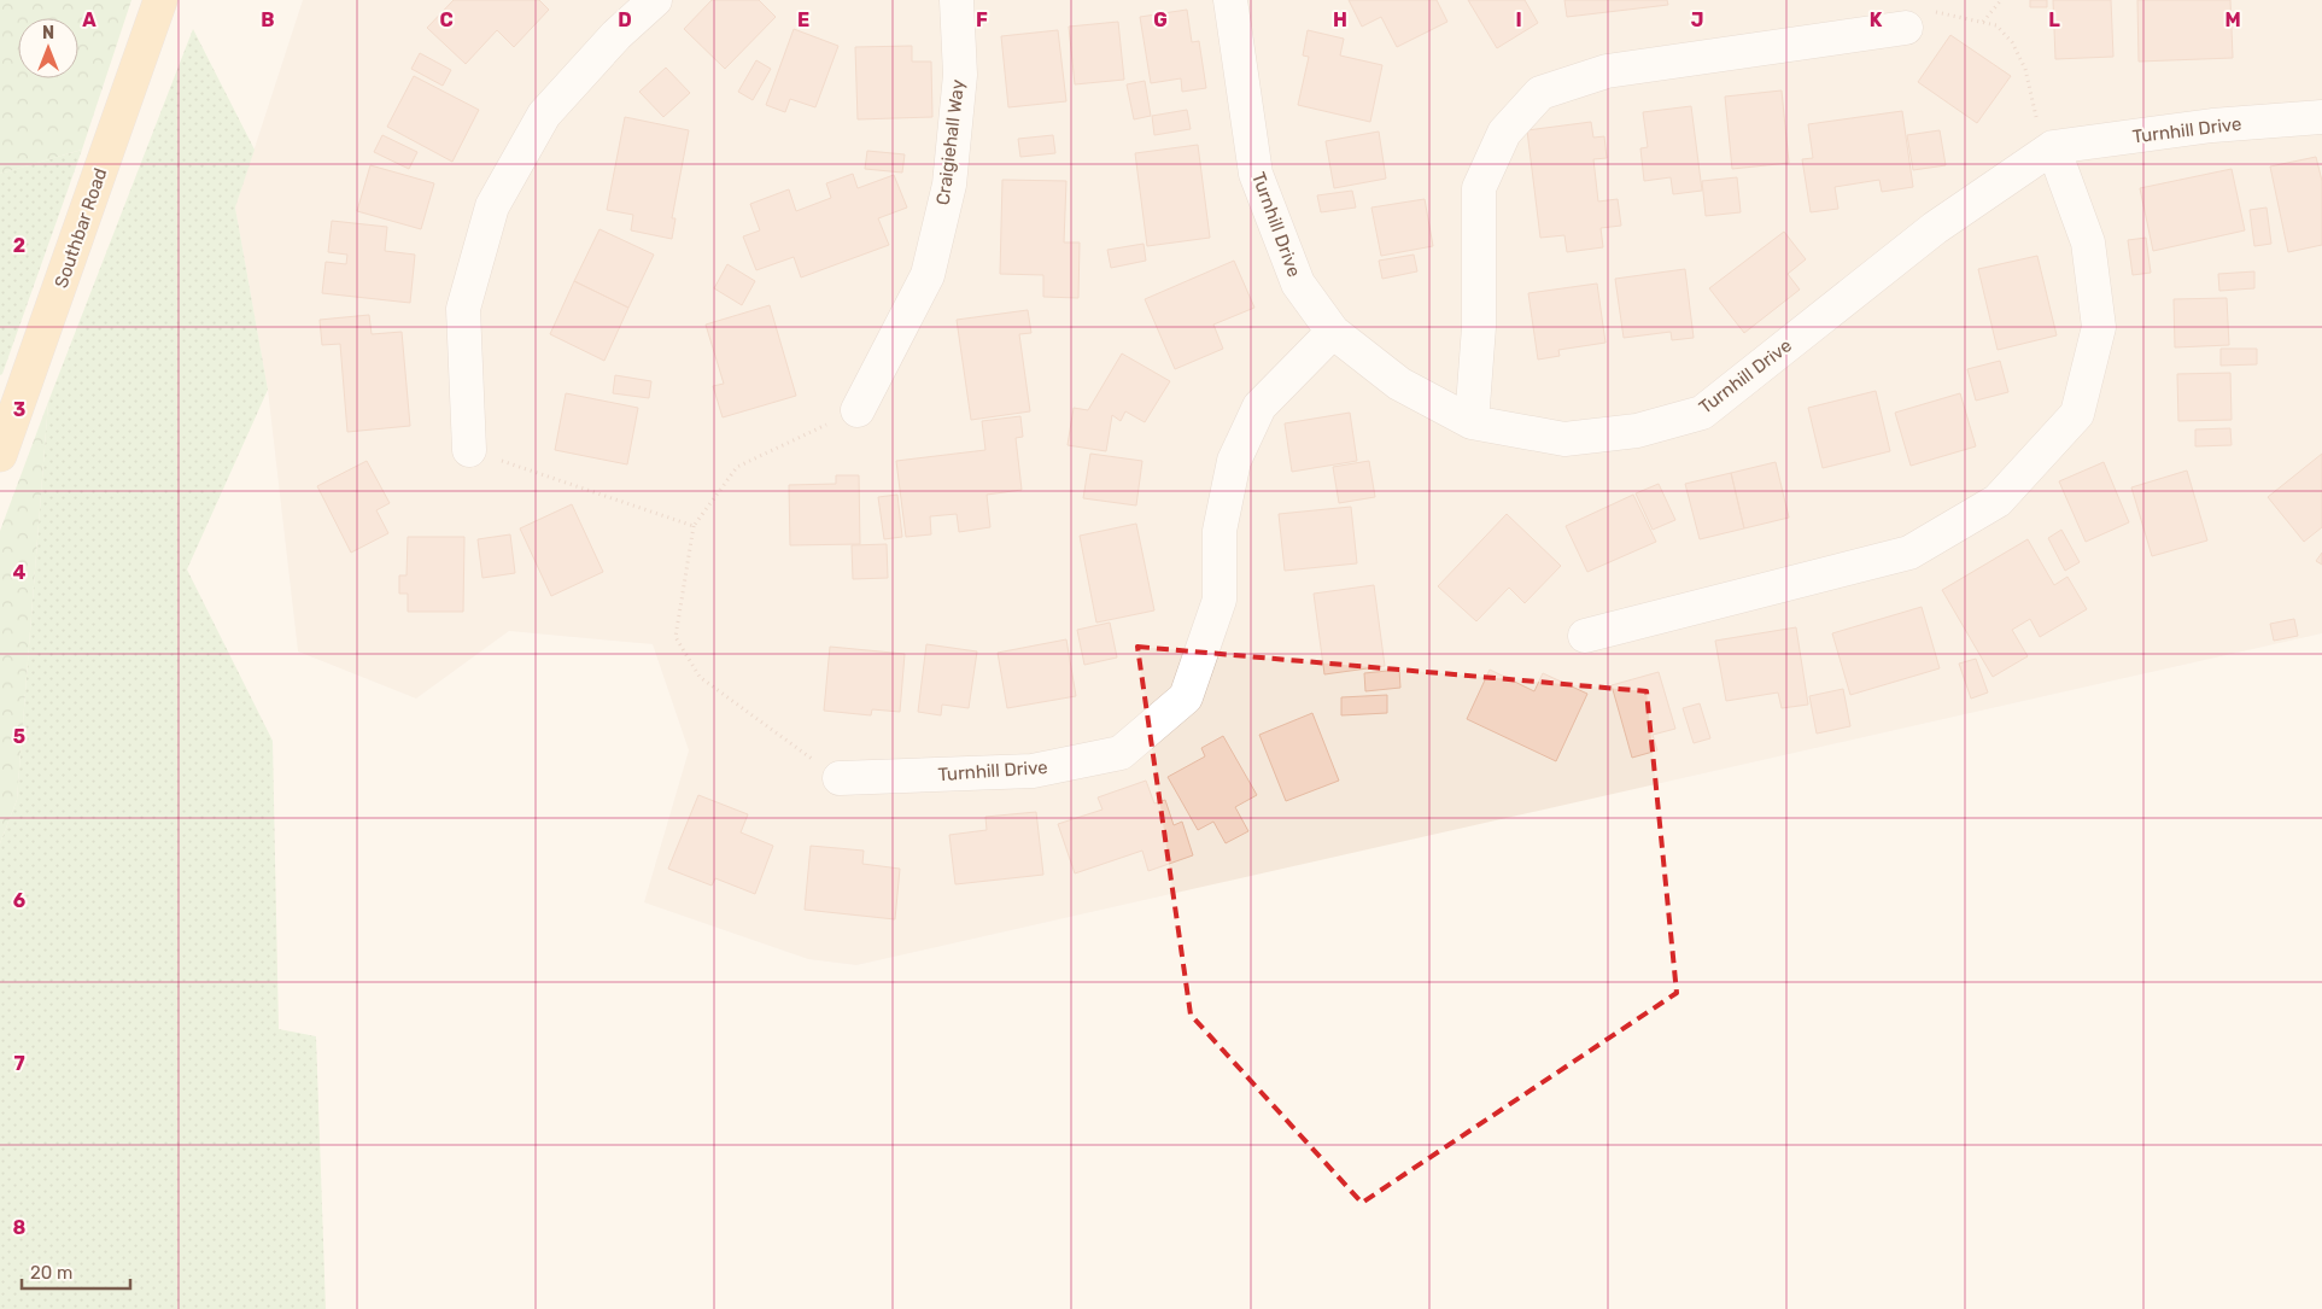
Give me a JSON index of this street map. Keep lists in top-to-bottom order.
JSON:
{
  "streets": {
    "main road": ["Southbar Road"],
    "street": ["Turnhill Drive", "Craigiehall Way"]
  },
  "scale_bar": "20 m",
  "north": "top",
  "grid": {
    "columns": [
      "A",
      "B",
      "C",
      "D",
      "E",
      "F",
      "G",
      "H",
      "I",
      "J",
      "K",
      "L",
      "M"
    ],
    "rows": [
      "2",
      "3",
      "4",
      "5",
      "6",
      "7",
      "8"
    ]
  }
}
